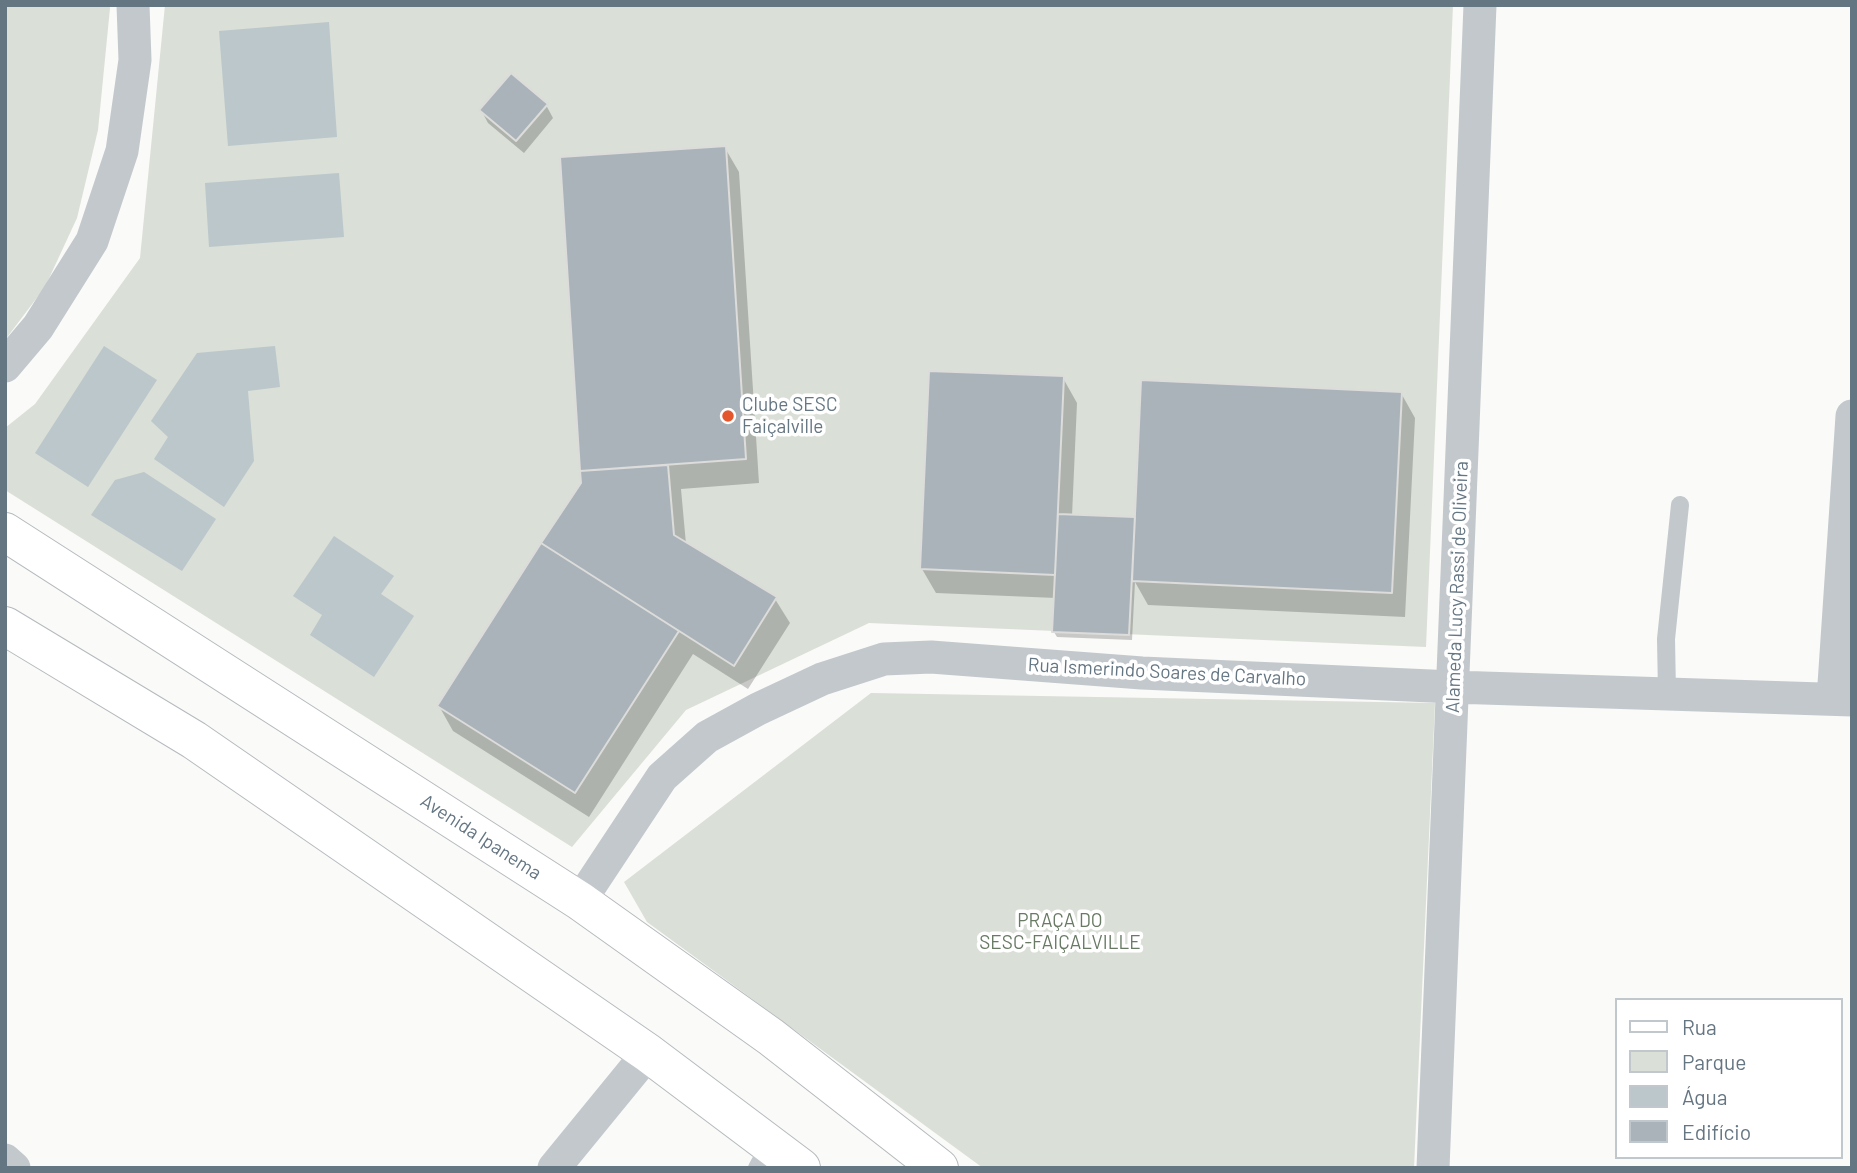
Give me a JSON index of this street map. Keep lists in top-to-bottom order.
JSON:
{
  "streets": {
    "main road": ["Avenida Ipanema"],
    "street": ["Alameda Lucy Rassi de Oliveira", "Rua Ismerindo Soares de Carvalho"]
  },
  "crossings": [
    ["Alameda Lucy Rassi de Oliveira", "Rua Ismerindo Soares de Carvalho"],
    ["Rua Ismerindo Soares de Carvalho", "Avenida Ipanema"]
  ],
  "parks": ["PRAÇA DO SESC-FAIÇALVILLE"],
  "places": ["Clube SESC Faiçalville"],
  "legend": [
    "Rua",
    "Parque",
    "Água",
    "Edifício"
  ]
}
